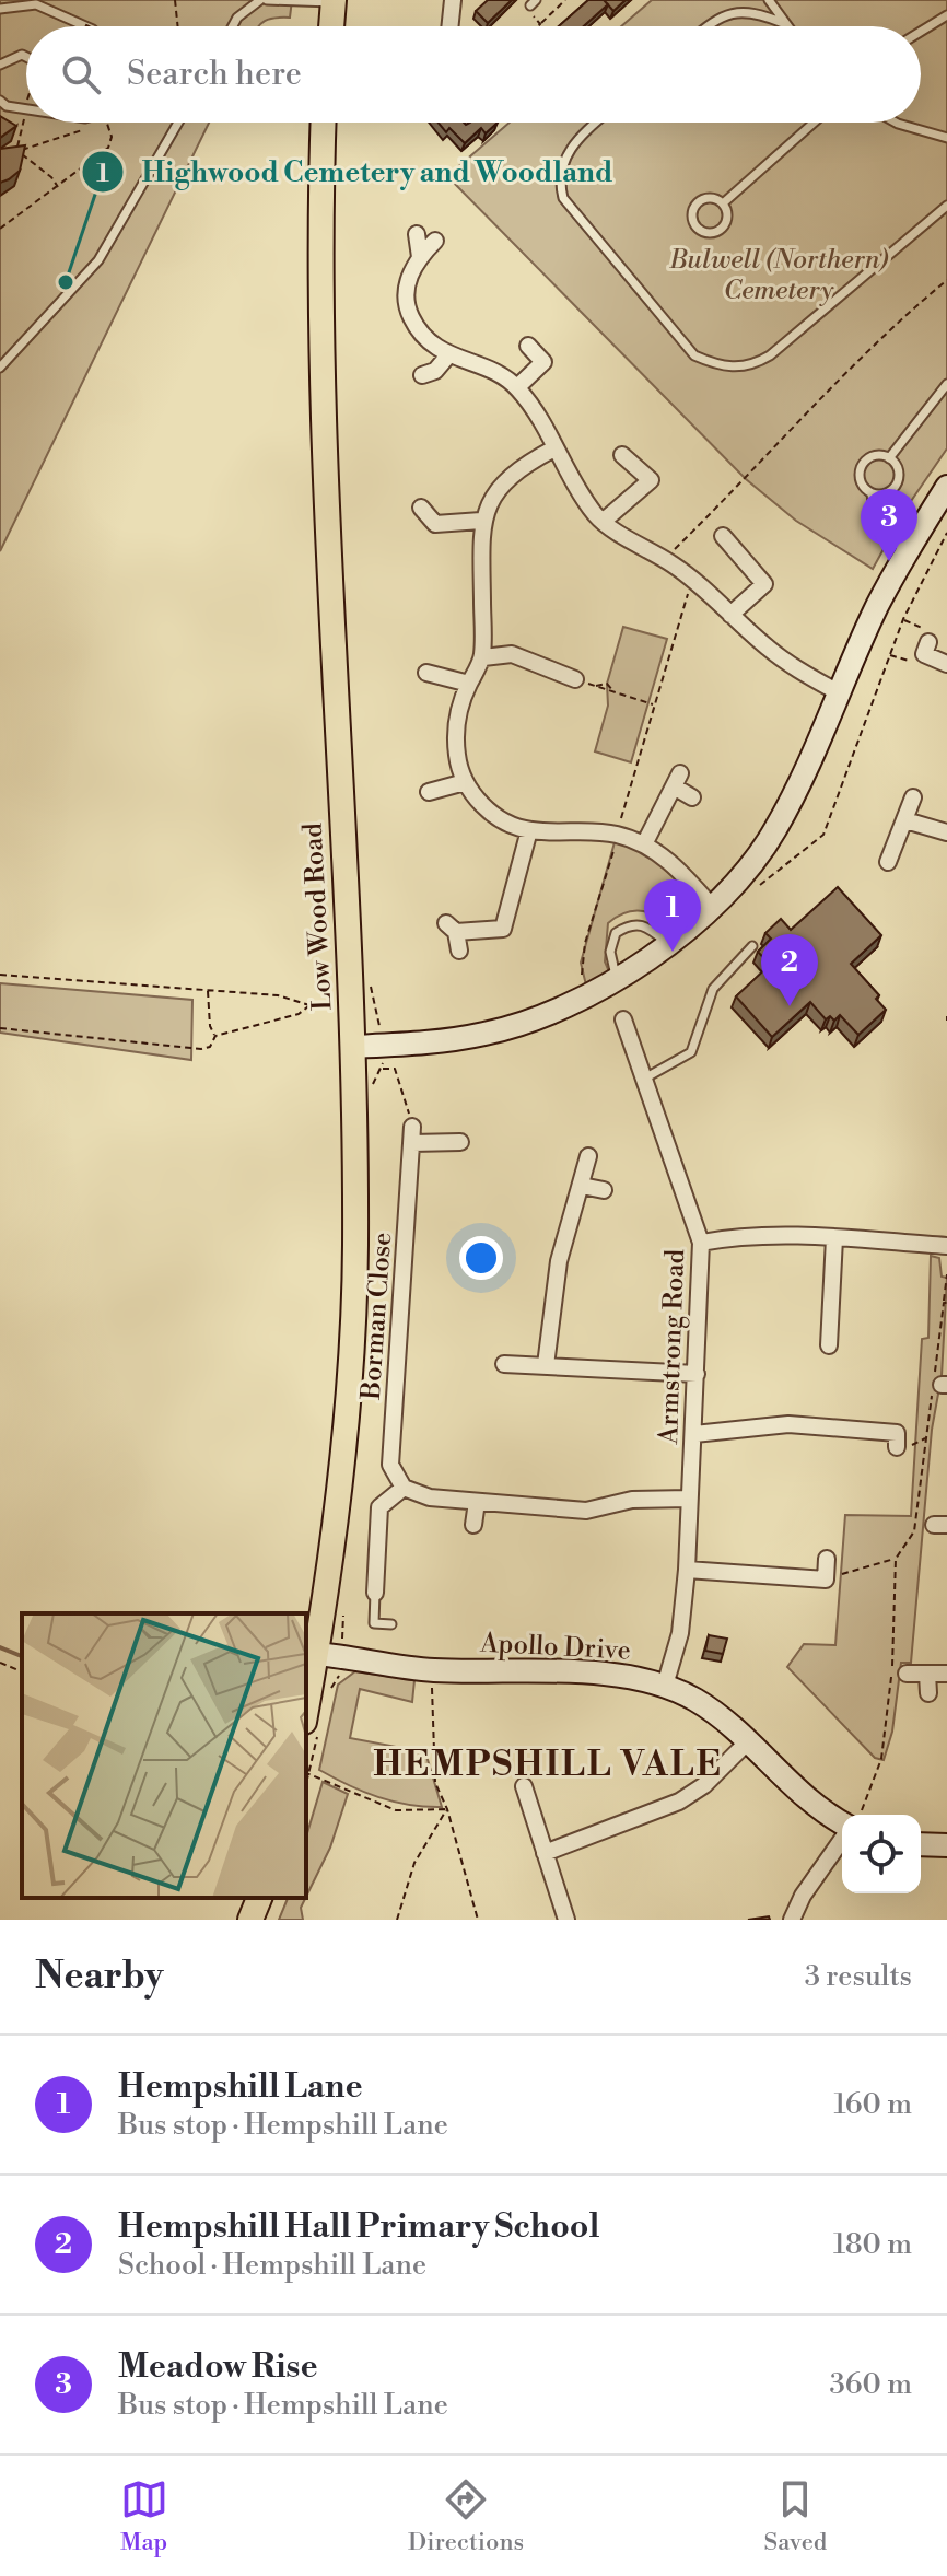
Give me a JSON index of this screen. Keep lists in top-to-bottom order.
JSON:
{
  "streets": {
    "main road": ["Low Wood Road"],
    "street": ["Borman Close", "Armstrong Road", "Apollo Drive"]
  },
  "crossings": [
    ["Low Wood Road", "Apollo Drive"],
    ["Armstrong Road", "Apollo Drive"]
  ],
  "districts": ["HEMPSHILL VALE"],
  "parks": ["Bulwell (Northern) Cemetery"],
  "places": ["Highwood Cemetery and Woodland"],
  "page": {
    "search": "Search here",
    "pins": ["3", "1", "2"],
    "heading": ["Nearby", "3 results"],
    "list": [
      {
        "mark": "1",
        "name": "Hempshill Lane",
        "note": "Bus stop · Hempshill Lane",
        "value": "160 m"
      },
      {
        "mark": "2",
        "name": "Hempshill Hall Primary School",
        "note": "School · Hempshill Lane",
        "value": "180 m"
      },
      {
        "mark": "3",
        "name": "Meadow Rise",
        "note": "Bus stop · Hempshill Lane",
        "value": "360 m"
      }
    ],
    "nav": ["Map", "Directions", "Saved"]
  }
}
